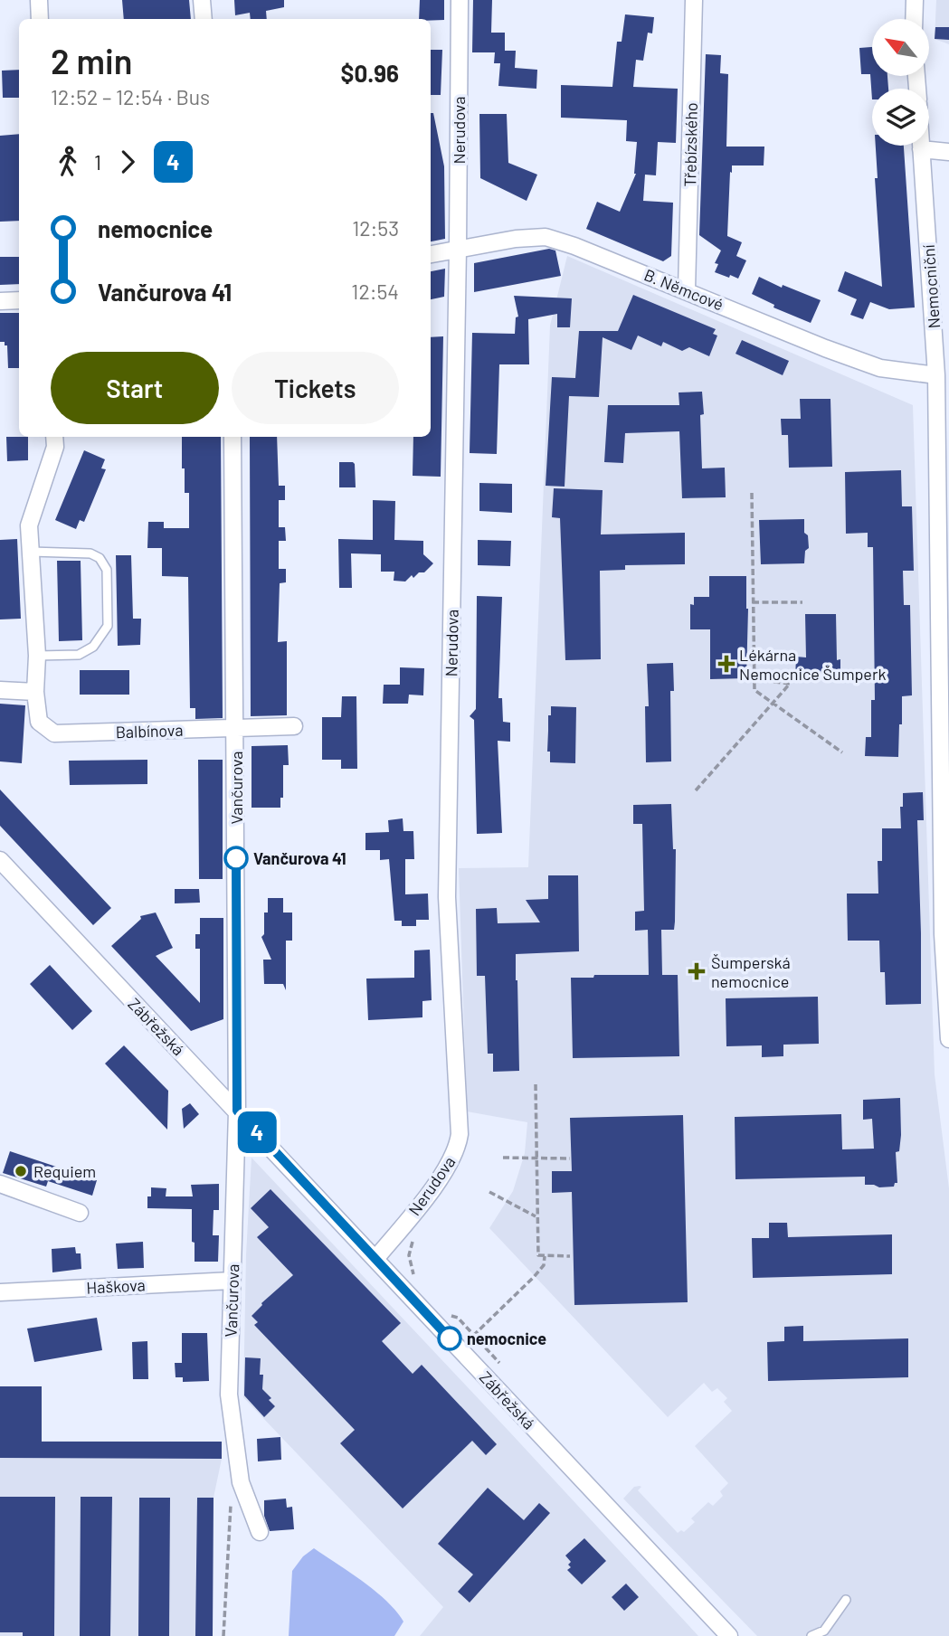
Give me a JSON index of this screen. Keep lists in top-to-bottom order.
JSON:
{
  "streets": {
    "street": [
      "Nerudova",
      "Třebízského",
      "Nemocniční",
      "B. Němcové",
      "Balbínova",
      "Vančurova",
      "Zábřežská",
      "Haškova"
    ]
  },
  "crossings": [
    ["Nerudova", "B. Němcové"],
    ["Nerudova", "Zábřežská"],
    ["Třebízského", "B. Němcové"],
    ["Nemocniční", "B. Němcové"],
    ["Balbínova", "Vančurova"],
    ["Vančurova", "Zábřežská"],
    ["Vančurova", "Haškova"]
  ],
  "places": {
    "health": ["Lékárna Nemocnice Šumperk", "Šumperská nemocnice"],
    "other": ["Vančurova 41", "Requiem", "nemocnice"]
  },
  "lines": ["bus line 4"],
  "north": "top left",
  "page": {
    "on_map": "4",
    "heading": ["2 min", "12:52 – 12:54 · Bus", "$0.96"],
    "legs": ["1", "4"],
    "list": [
      {
        "name": "nemocnice",
        "value": "12:53"
      },
      {
        "name": "Vančurova 41",
        "value": "12:54"
      }
    ],
    "buttons": ["Start", "Tickets"]
  }
}
